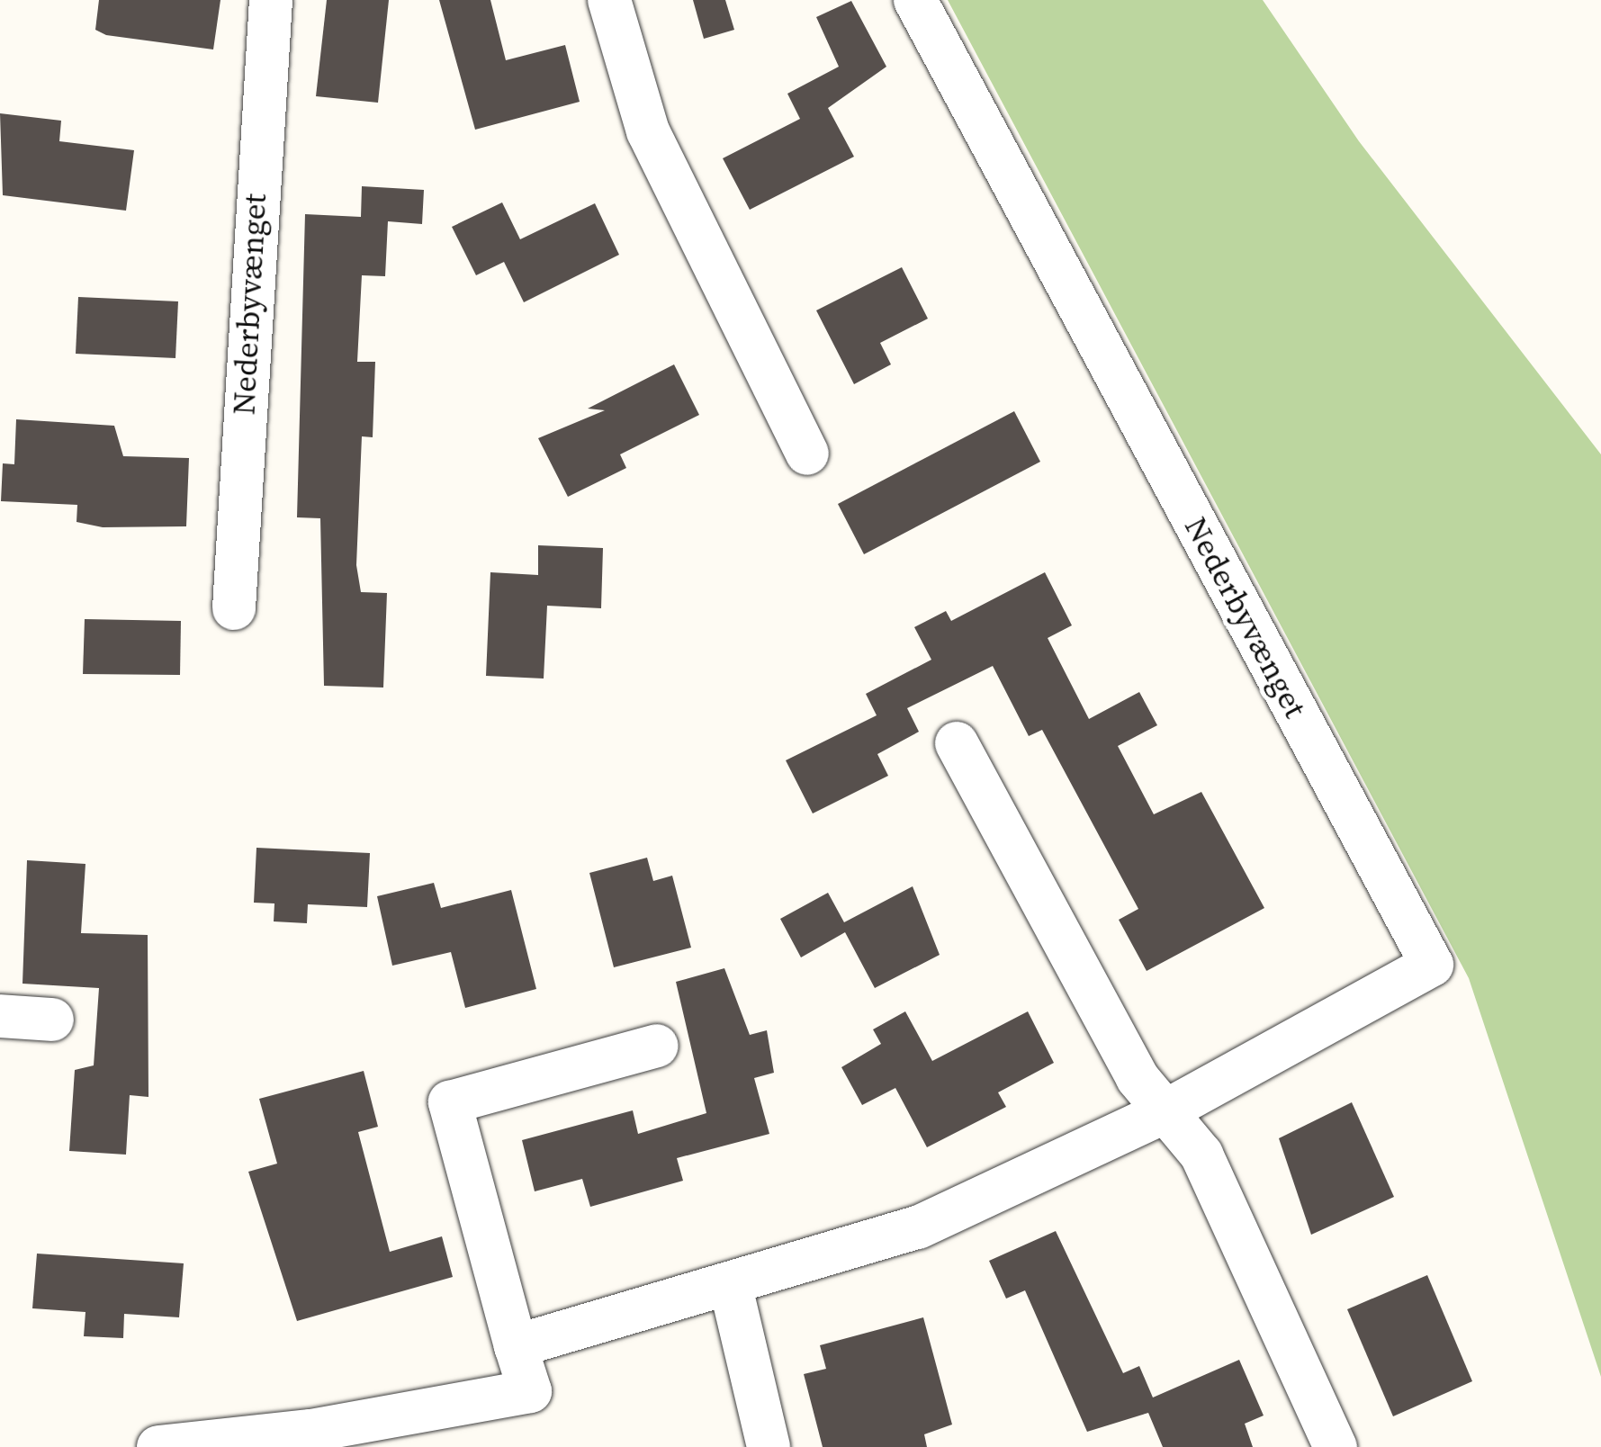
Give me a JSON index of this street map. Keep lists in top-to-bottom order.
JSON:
{
  "streets": {
    "street": ["Nederbyvænget"]
  }
}
